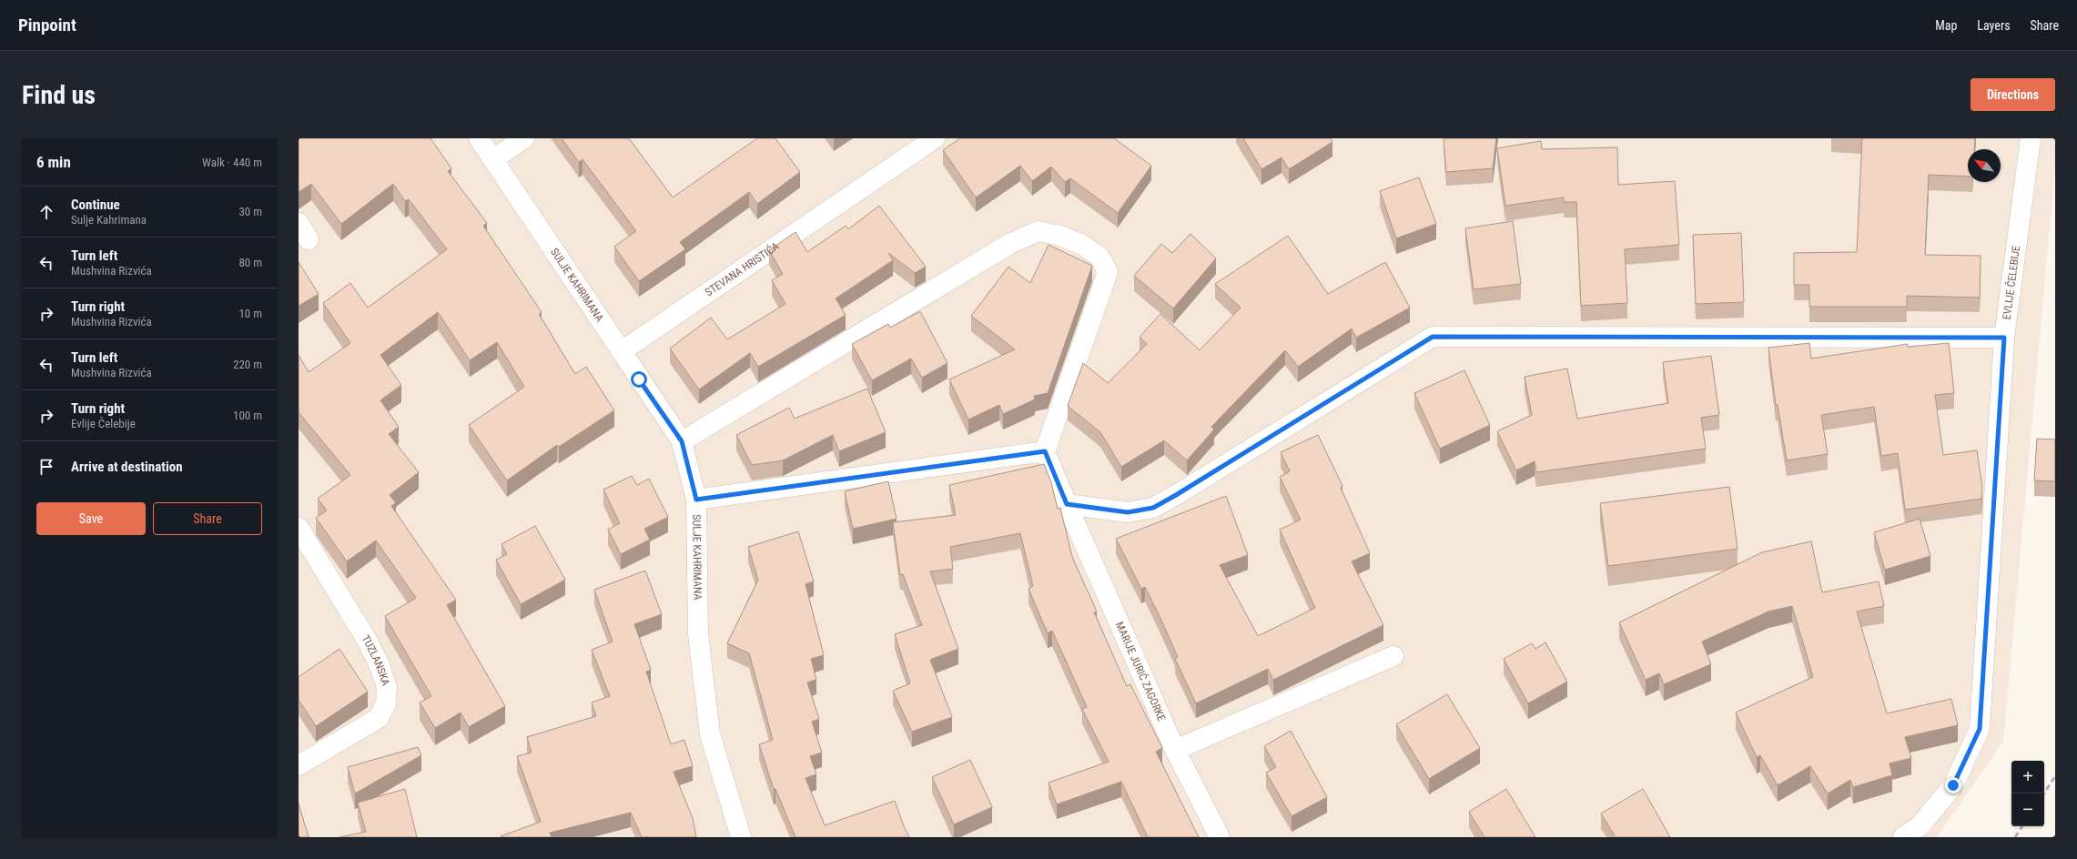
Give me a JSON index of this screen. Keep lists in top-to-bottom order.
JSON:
{
  "streets": {
    "street": [
      "STEVANA HRISTIĆA",
      "EVLIJE ČELEBIJE",
      "SULJE KAHRIMANA",
      "TUZLANSKA",
      "MARIJE JURIĆ ZAGORKE"
    ]
  },
  "crossings": [
    ["STEVANA HRISTIĆA", "SULJE KAHRIMANA"]
  ],
  "north": "top left",
  "page": {
    "header": "Pinpoint",
    "nav": ["Map", "Layers", "Share"],
    "buttons": [
      "Directions",
      ["Save", "Share"]
    ],
    "title": "Find us",
    "heading": ["6 min", "Walk · 440 m"],
    "list": [
      ["Continue", "Sulje Kahrimana", "30 m"],
      ["Turn left", "Mushvina Rizvića", "80 m"],
      ["Turn right", "Mushvina Rizvića", "10 m"],
      ["Turn left", "Mushvina Rizvića", "220 m"],
      ["Turn right", "Evlije Čelebije", "100 m"],
      "Arrive at destination"
    ],
    "map_buttons": ["+", "−"]
  }
}
